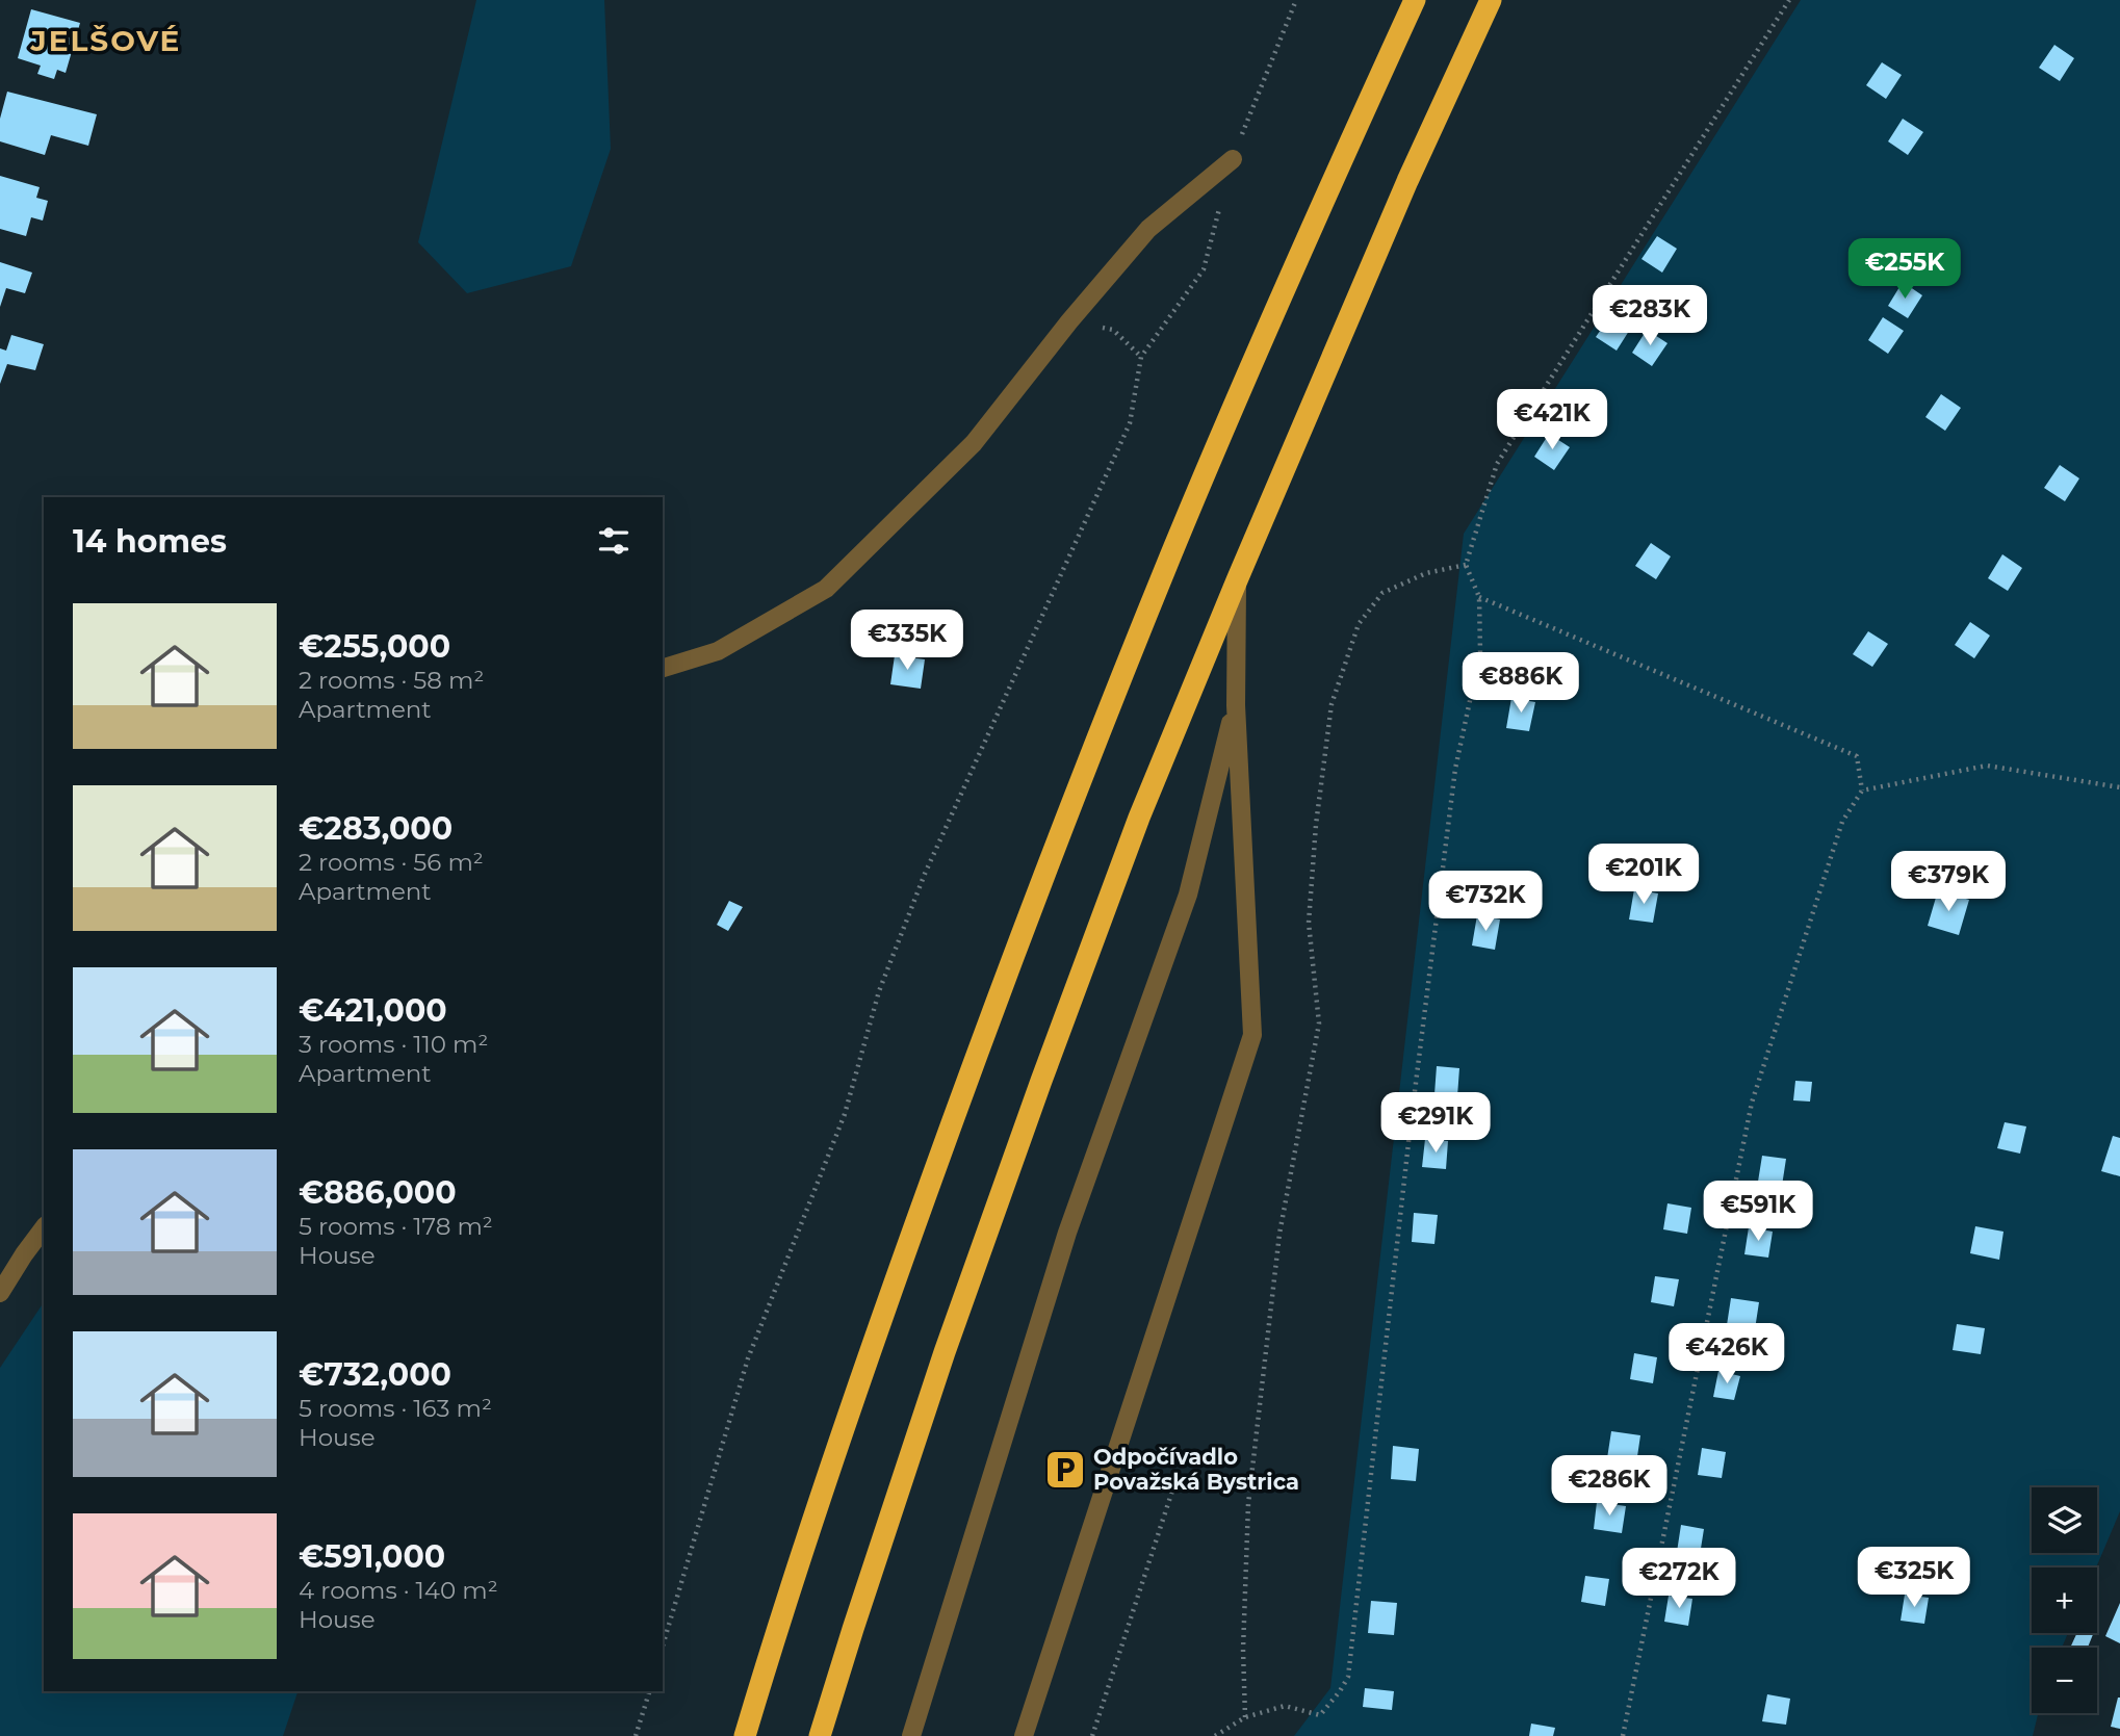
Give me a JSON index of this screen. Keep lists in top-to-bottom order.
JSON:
{
  "districts": ["JELŠOVÉ"],
  "places": {
    "parking": ["Odpočívadlo Považská Bystrica"]
  },
  "page": {
    "price": [
      "€255K",
      "€283K",
      "€421K",
      "€335K",
      "€886K",
      "€201K",
      "€379K",
      "€732K",
      "€291K",
      "€591K",
      "€426K",
      "€286K",
      "€325K",
      "€272K"
    ],
    "heading": "14 homes",
    "list": [
      {
        "name": "€255,000",
        "note": "2 rooms · 58 m² · Apartment"
      },
      {
        "name": "€283,000",
        "note": "2 rooms · 56 m² · Apartment"
      },
      {
        "name": "€421,000",
        "note": "3 rooms · 110 m² · Apartment"
      },
      {
        "name": "€886,000",
        "note": "5 rooms · 178 m² · House"
      },
      {
        "name": "€732,000",
        "note": "5 rooms · 163 m² · House"
      },
      {
        "name": "€591,000",
        "note": "4 rooms · 140 m² · House"
      }
    ],
    "map_buttons": ["+", "−"]
  }
}
